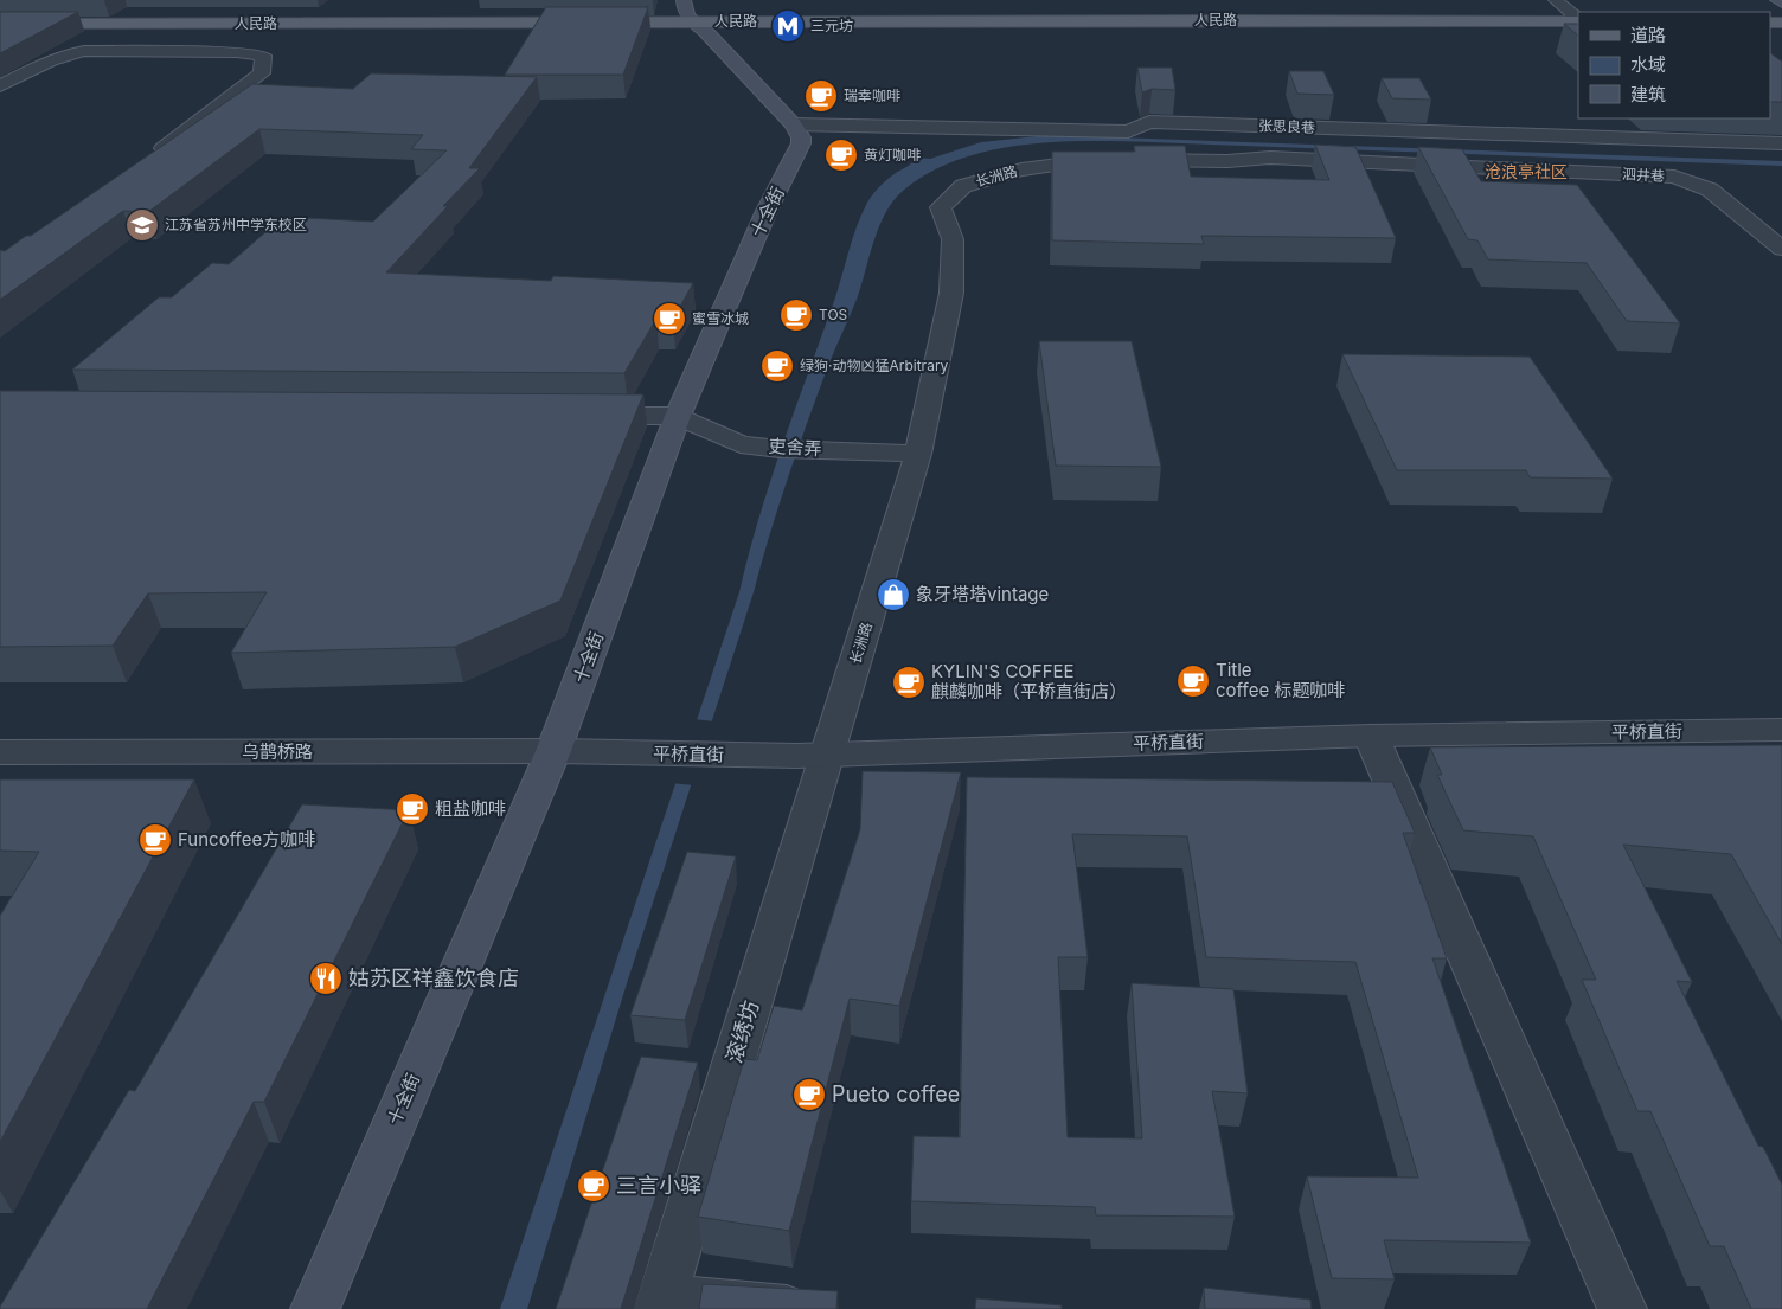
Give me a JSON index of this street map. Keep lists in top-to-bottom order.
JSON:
{
  "streets": {
    "main road": ["人民路", "十全街"],
    "street": [
      "张思良巷",
      "泗井巷",
      "长洲路",
      "吏舍弄",
      "平桥直街",
      "乌鹊桥路",
      "滚绣坊"
    ]
  },
  "crossings": [
    ["张思良巷", "泗井巷"],
    ["张思良巷", "长洲路"],
    ["张思良巷", "十全街"],
    ["泗井巷", "长洲路"],
    ["长洲路", "吏舍弄"],
    ["长洲路", "平桥直街"],
    ["长洲路", "滚绣坊"],
    ["十全街", "吏舍弄"],
    ["十全街", "平桥直街"],
    ["十全街", "乌鹊桥路"],
    ["平桥直街", "乌鹊桥路"],
    ["平桥直街", "滚绣坊"]
  ],
  "districts": ["沧浪亭社区"],
  "places": {
    "metro station": ["三元坊"],
    "cafe": [
      "瑞幸咖啡",
      "黄灯咖啡",
      "TOS",
      "蜜雪冰城",
      "绿狗·动物凶猛Arbitrary",
      "Title coffee 标题咖啡",
      "KYLIN'S COFFEE 麒麟咖啡（平桥直街店）",
      "粗盐咖啡",
      "Funcoffee方咖啡",
      "Pueto coffee",
      "三言小驿"
    ],
    "school or university": ["江苏省苏州中学东校区"],
    "shop": ["象牙塔塔vintage"],
    "restaurant": ["姑苏区祥鑫饮食店"]
  },
  "legend": ["道路", "水域", "建筑"]
}
